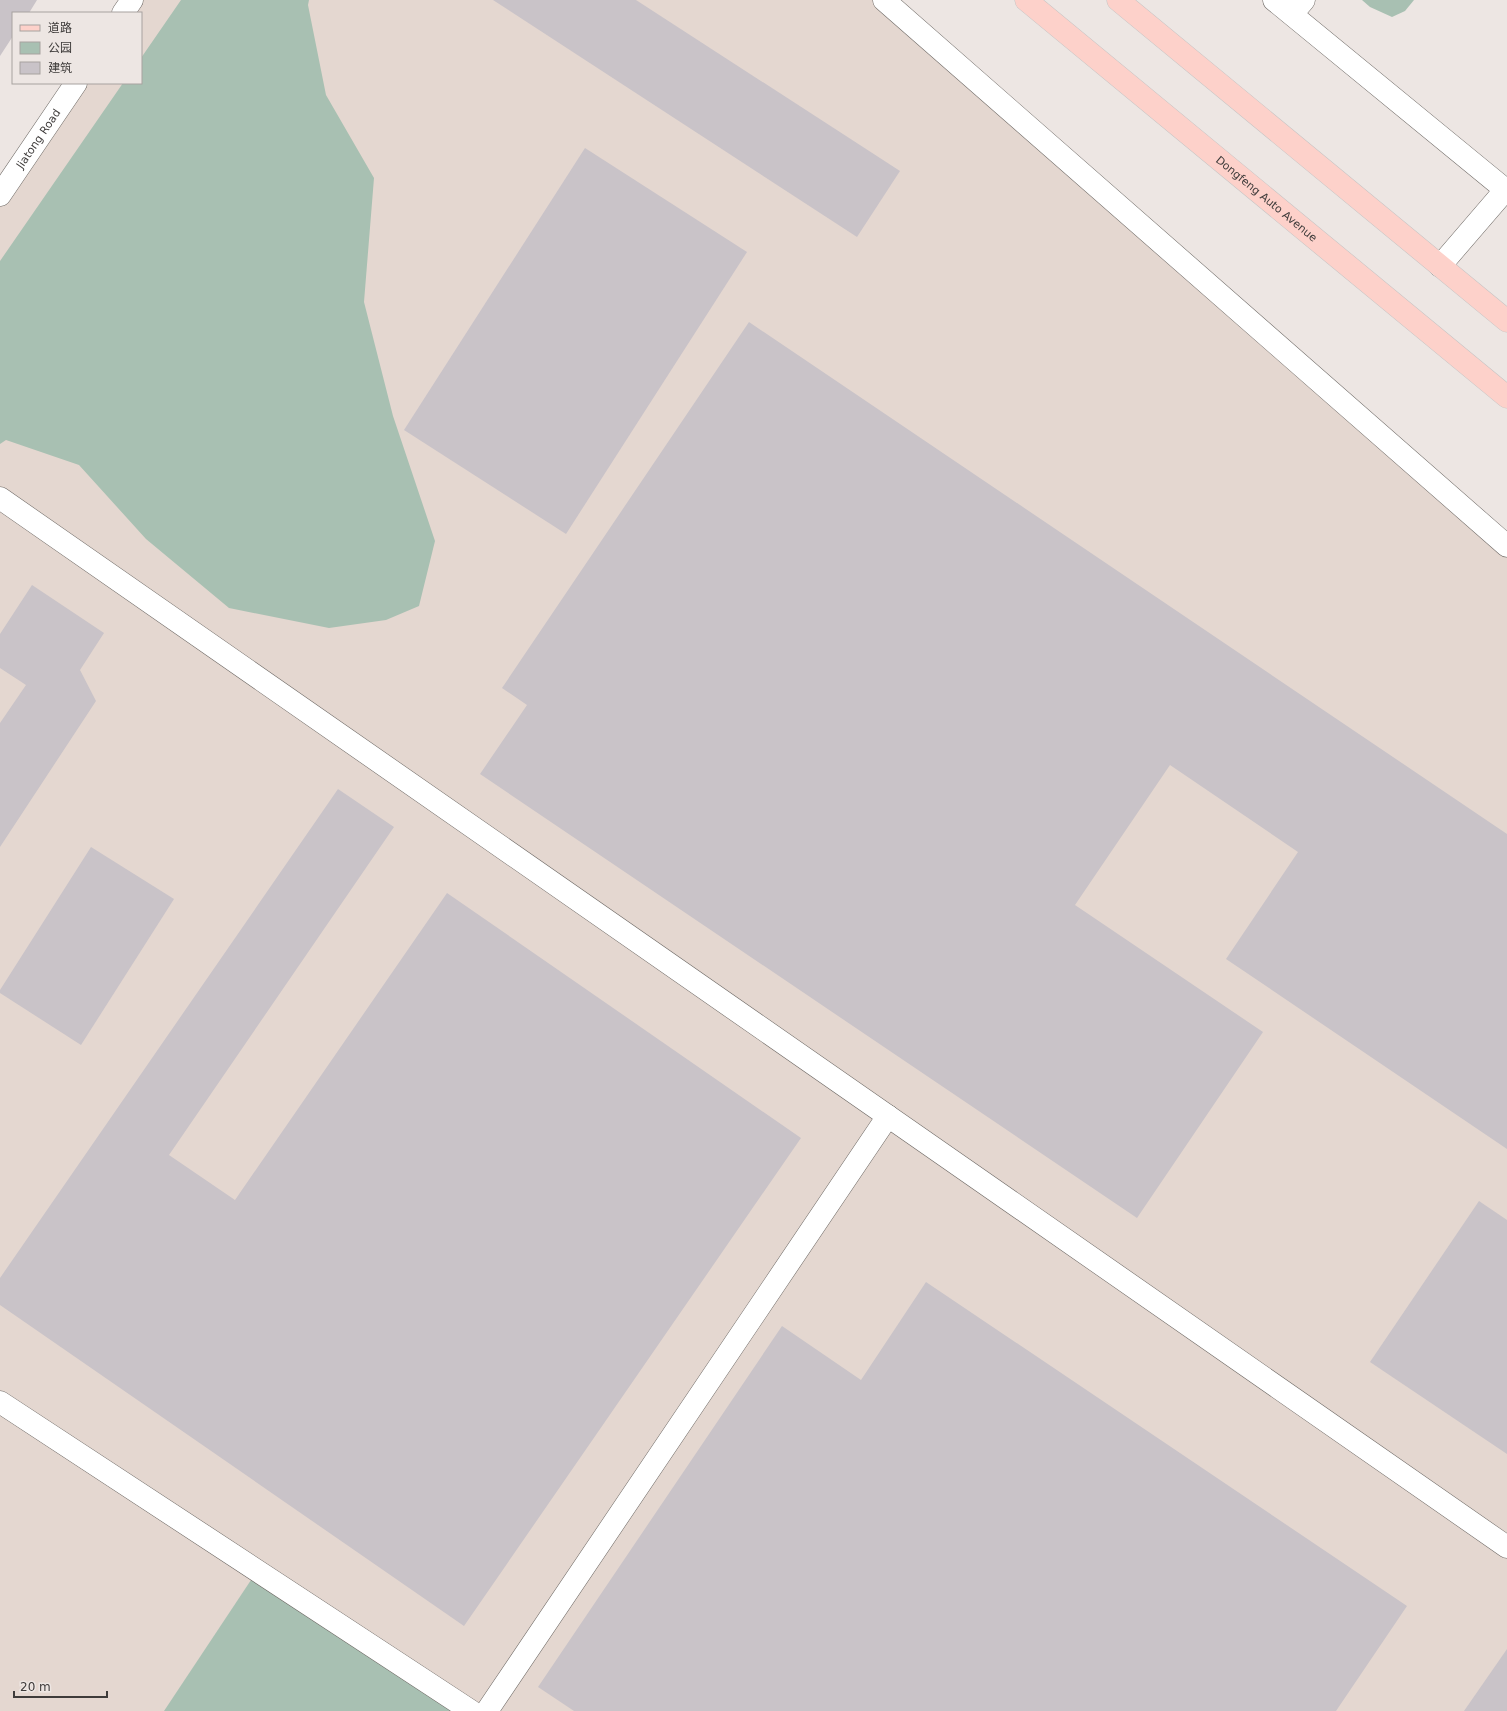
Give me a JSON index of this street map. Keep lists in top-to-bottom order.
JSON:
{
  "streets": {
    "main road": ["Dongfeng Auto Avenue"],
    "street": ["Jiatong Road"]
  },
  "legend": ["道路", "公园", "建筑"],
  "scale_bar": "20 m"
}
